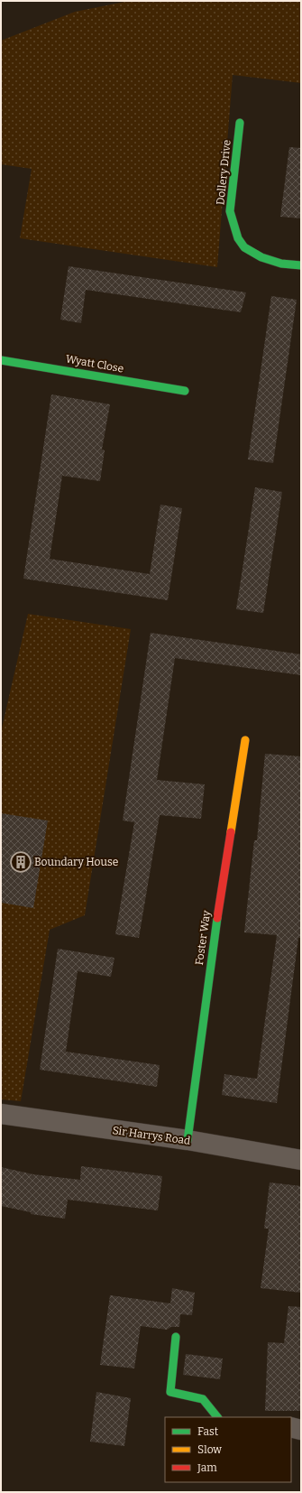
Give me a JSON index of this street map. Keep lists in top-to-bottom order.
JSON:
{
  "streets": {
    "street": [
      "Dollery Drive",
      "Wyatt Close",
      "Foster Way",
      "Sir Harrys Road"
    ]
  },
  "crossings": [
    ["Foster Way", "Sir Harrys Road"]
  ],
  "places": {
    "building": ["Boundary House"]
  },
  "legend": ["Fast", "Slow", "Jam"]
}
